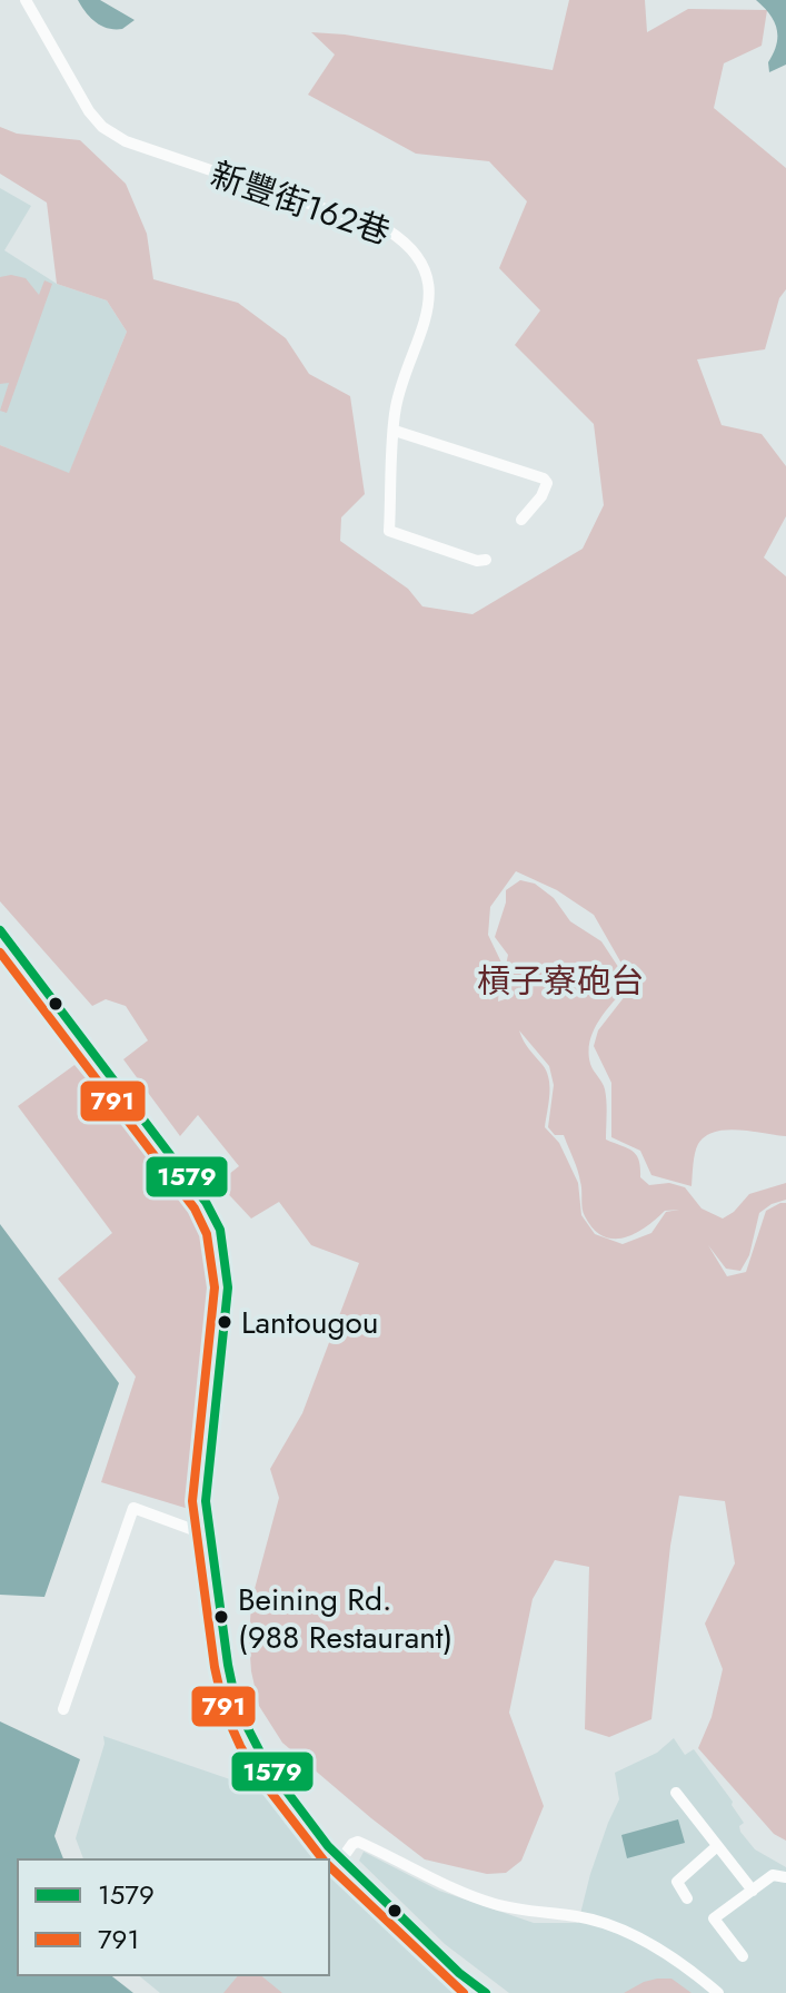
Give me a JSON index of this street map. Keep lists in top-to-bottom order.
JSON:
{
  "streets": {
    "street": ["新豐街162巷"]
  },
  "parks": ["槓子寮砲台"],
  "places": ["Lantougou", "Beining Rd. (988 Restaurant)"],
  "lines": ["transit line 1579", "transit line 791"],
  "legend": ["1579", "791"]
}
